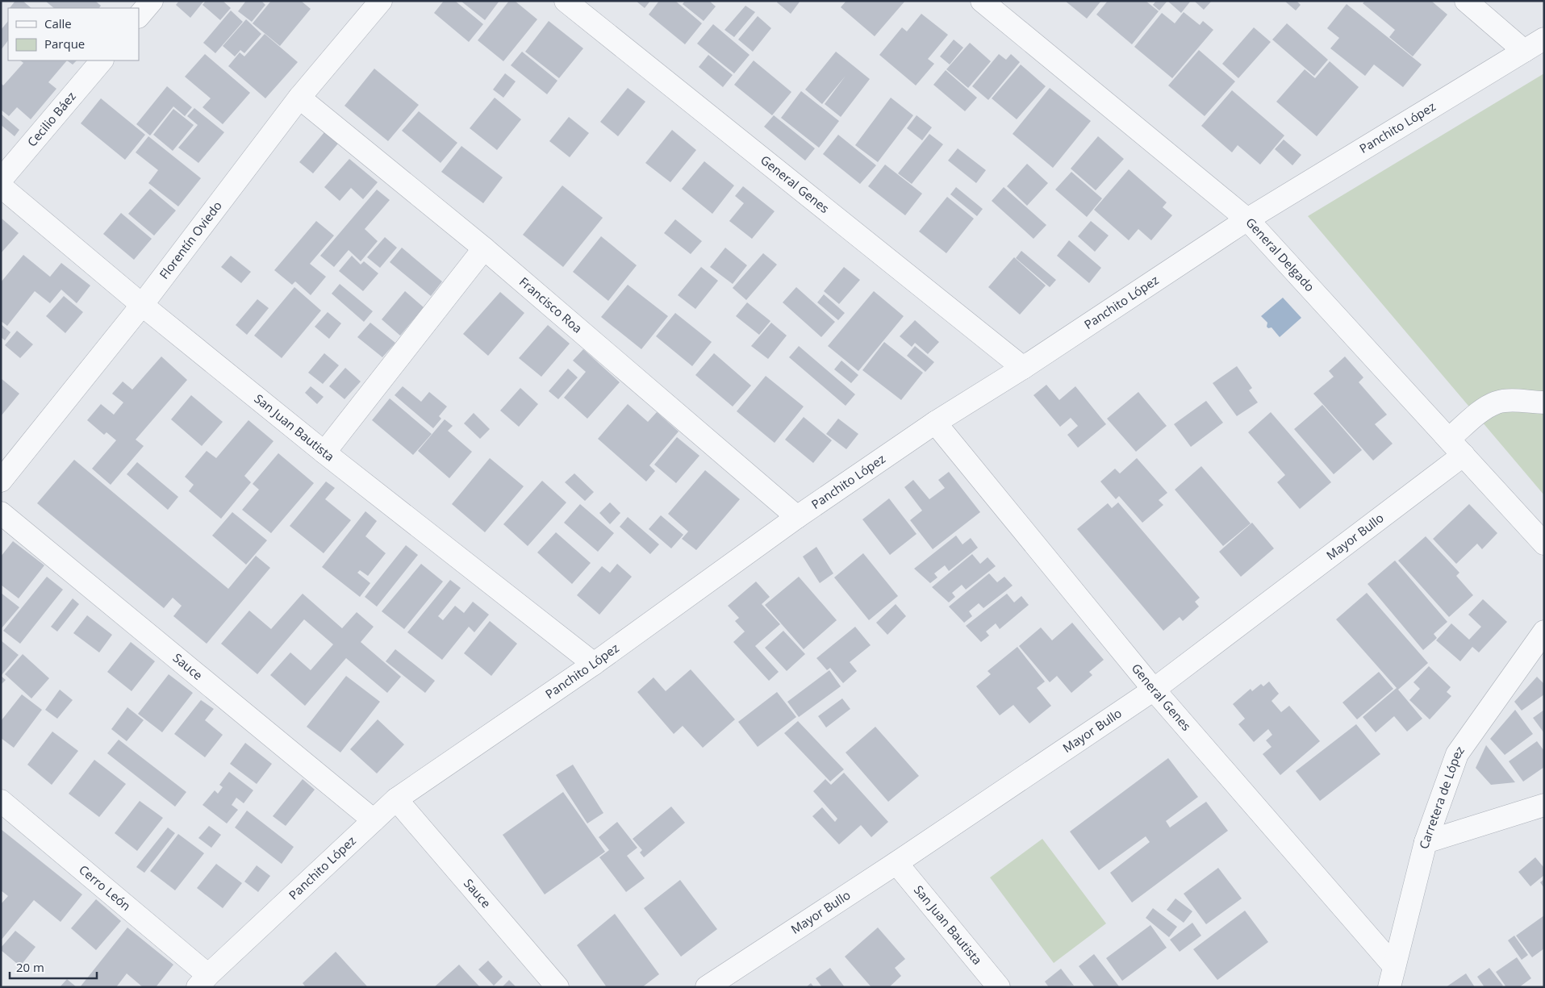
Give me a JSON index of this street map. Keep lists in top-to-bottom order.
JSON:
{
  "streets": {
    "street": [
      "Cecilio Báez",
      "Panchito López",
      "General Genes",
      "Florentín Oviedo",
      "General Delgado",
      "Francisco Roa",
      "San Juan Bautista",
      "Mayor Bullo",
      "Sauce",
      "Carretera de López",
      "Cerro León"
    ]
  },
  "crossings": [
    ["Panchito López", "General Genes"],
    ["Panchito López", "General Delgado"],
    ["Panchito López", "Francisco Roa"],
    ["Panchito López", "San Juan Bautista"],
    ["Panchito López", "Sauce"],
    ["Panchito López", "Cerro León"],
    ["General Genes", "Mayor Bullo"],
    ["General Genes", "Carretera de López"],
    ["Florentín Oviedo", "Francisco Roa"],
    ["Florentín Oviedo", "San Juan Bautista"],
    ["General Delgado", "Mayor Bullo"],
    ["San Juan Bautista", "Mayor Bullo"]
  ],
  "legend": ["Calle", "Parque"],
  "scale_bar": "20 m"
}
